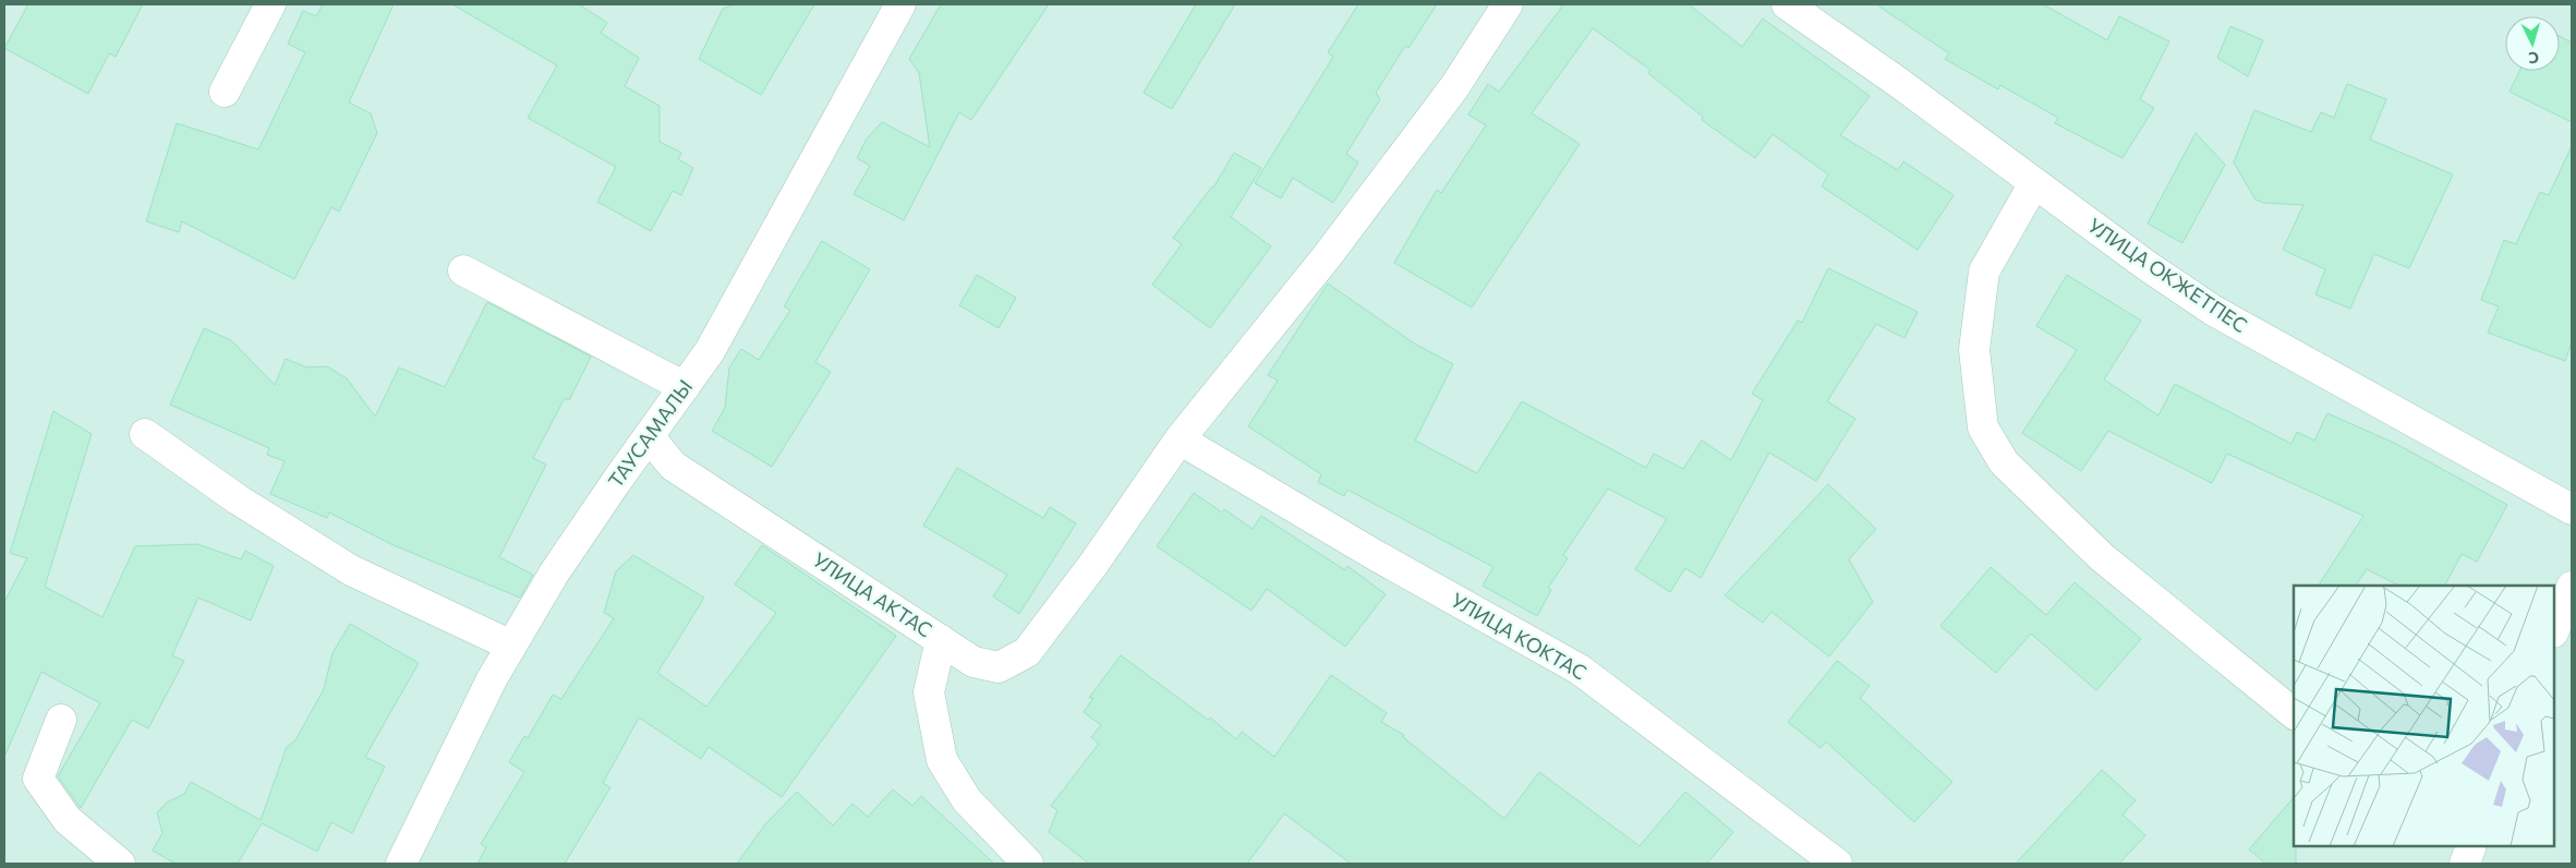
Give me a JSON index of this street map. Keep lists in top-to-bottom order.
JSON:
{
  "streets": {
    "street": [
      "УЛИЦА ОКЖЕТПЕС",
      "ТАУСАМАЛЫ",
      "УЛИЦА АКТАС",
      "УЛИЦА КОКТАС"
    ]
  },
  "crossings": [
    ["ТАУСАМАЛЫ", "УЛИЦА АКТАС"]
  ],
  "north": "bottom"
}
